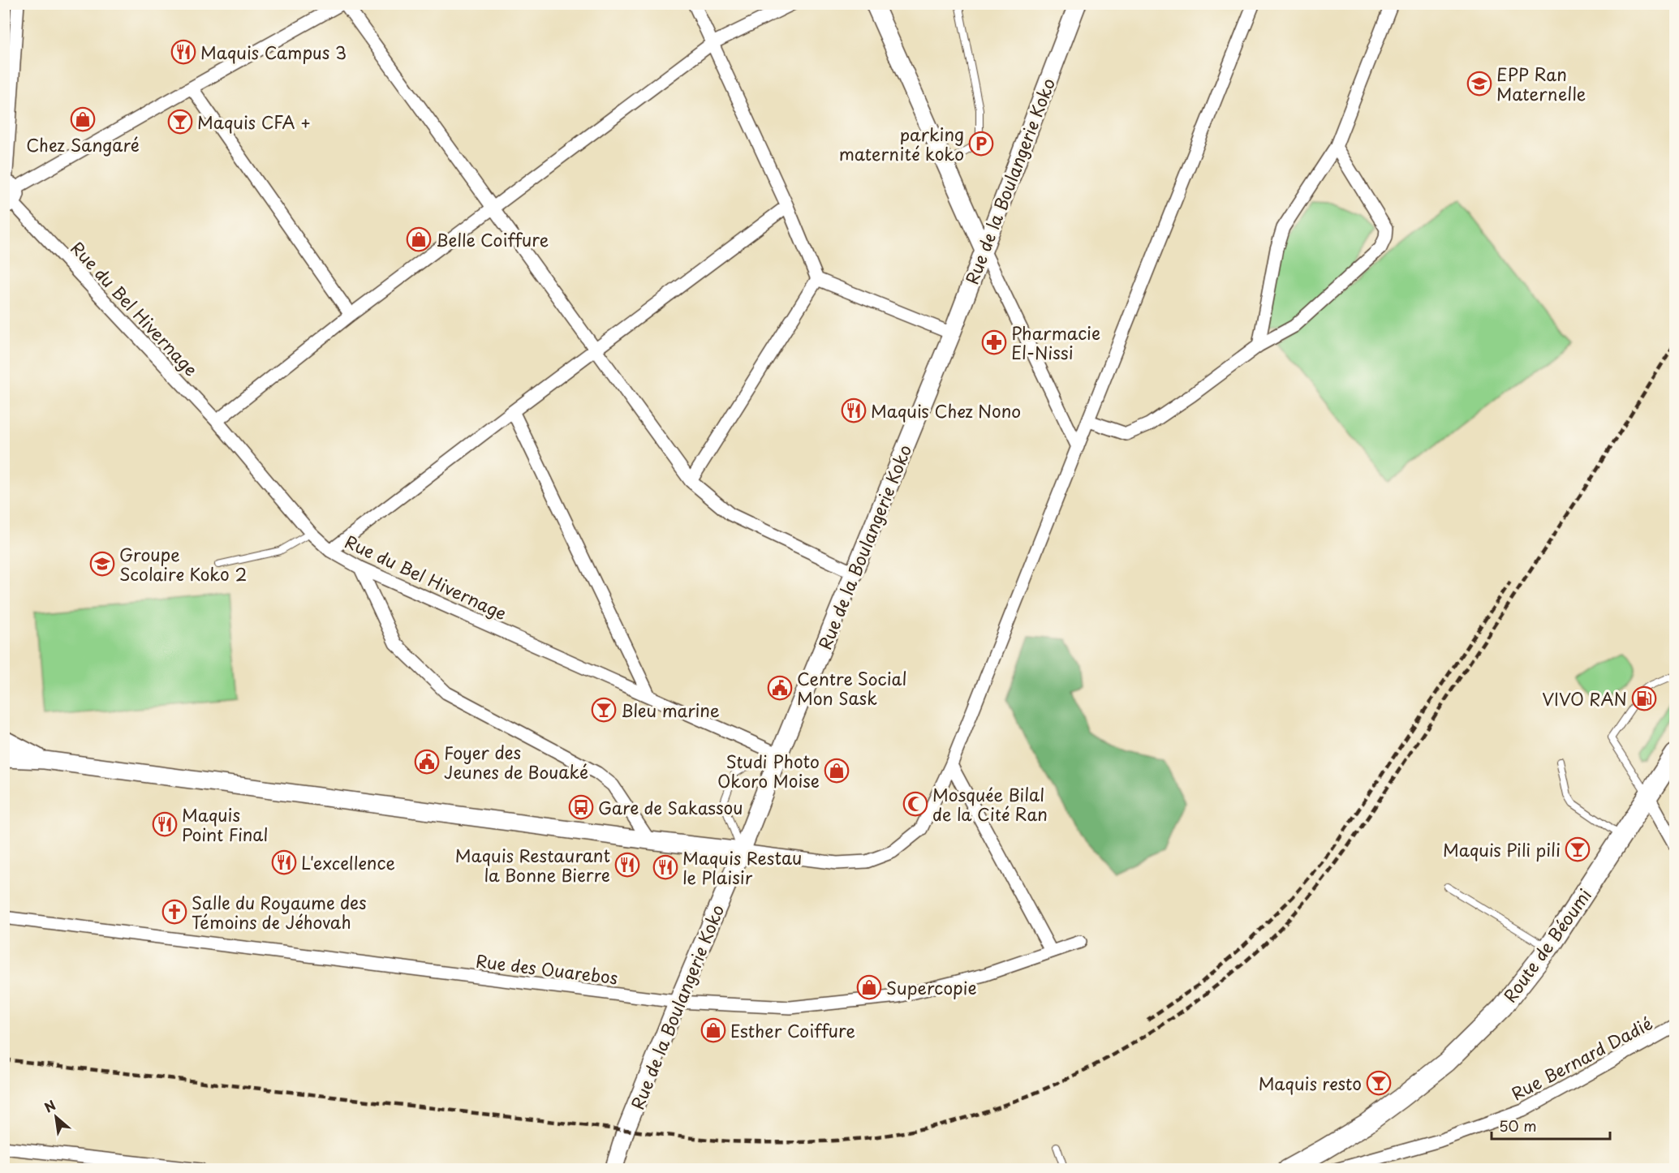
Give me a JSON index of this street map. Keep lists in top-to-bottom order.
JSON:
{
  "streets": {
    "main road": ["Route de Béoumi"],
    "street": [
      "Rue de la Boulangerie Koko",
      "Rue du Bel Hivernage",
      "Rue des Ouarebos",
      "Rue Bernard Dadié"
    ]
  },
  "crossings": [
    ["Rue de la Boulangerie Koko", "Rue du Bel Hivernage"],
    ["Rue de la Boulangerie Koko", "Rue des Ouarebos"]
  ],
  "places": {
    "restaurant": [
      "Maquis Campus 3",
      "Maquis Chez Nono",
      "Maquis Point Final",
      "L'excellence",
      "Maquis Restaurant la Bonne Bierre",
      "Maquis Restau le Plaisir"
    ],
    "school or university": ["EPP Ran Maternelle", "Groupe Scolaire Koko 2"],
    "shop": [
      "Chez Sangaré",
      "Belle Coiffure",
      "Studi Photo Okoro Moise",
      "Supercopie",
      "Esther Coiffure"
    ],
    "bar": [
      "Maquis CFA +",
      "Bleu marine",
      "Maquis Pili pili",
      "Maquis resto"
    ],
    "parking": ["parking maternité koko"],
    "pharmacy": ["Pharmacie El-Nissi"],
    "public building": ["Centre Social Mon Sask", "Foyer des Jeunes de Bouaké"],
    "fuel station": ["VIVO RAN"],
    "mosque": ["Mosquée Bilal de la Cité Ran"],
    "bus stop": ["Gare de Sakassou"],
    "church": ["Salle du Royaume des Témoins de Jéhovah"]
  },
  "scale_bar": "50 m",
  "north": "top left"
}
